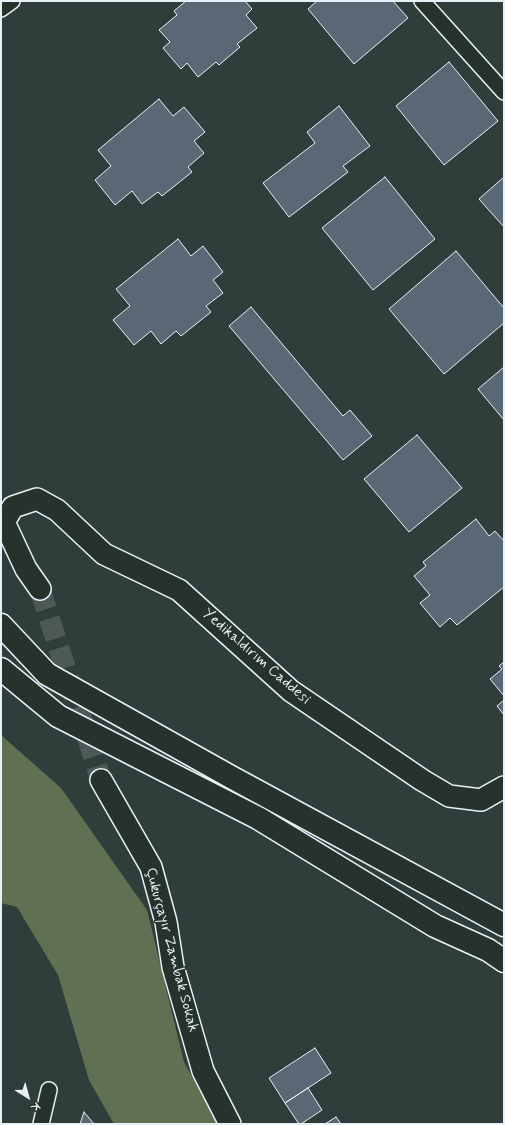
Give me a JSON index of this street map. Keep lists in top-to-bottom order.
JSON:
{
  "streets": {
    "street": ["Yedikaldırım Caddesi", "Çukurçayır Zambak Sokak"]
  },
  "north": "bottom right"
}
